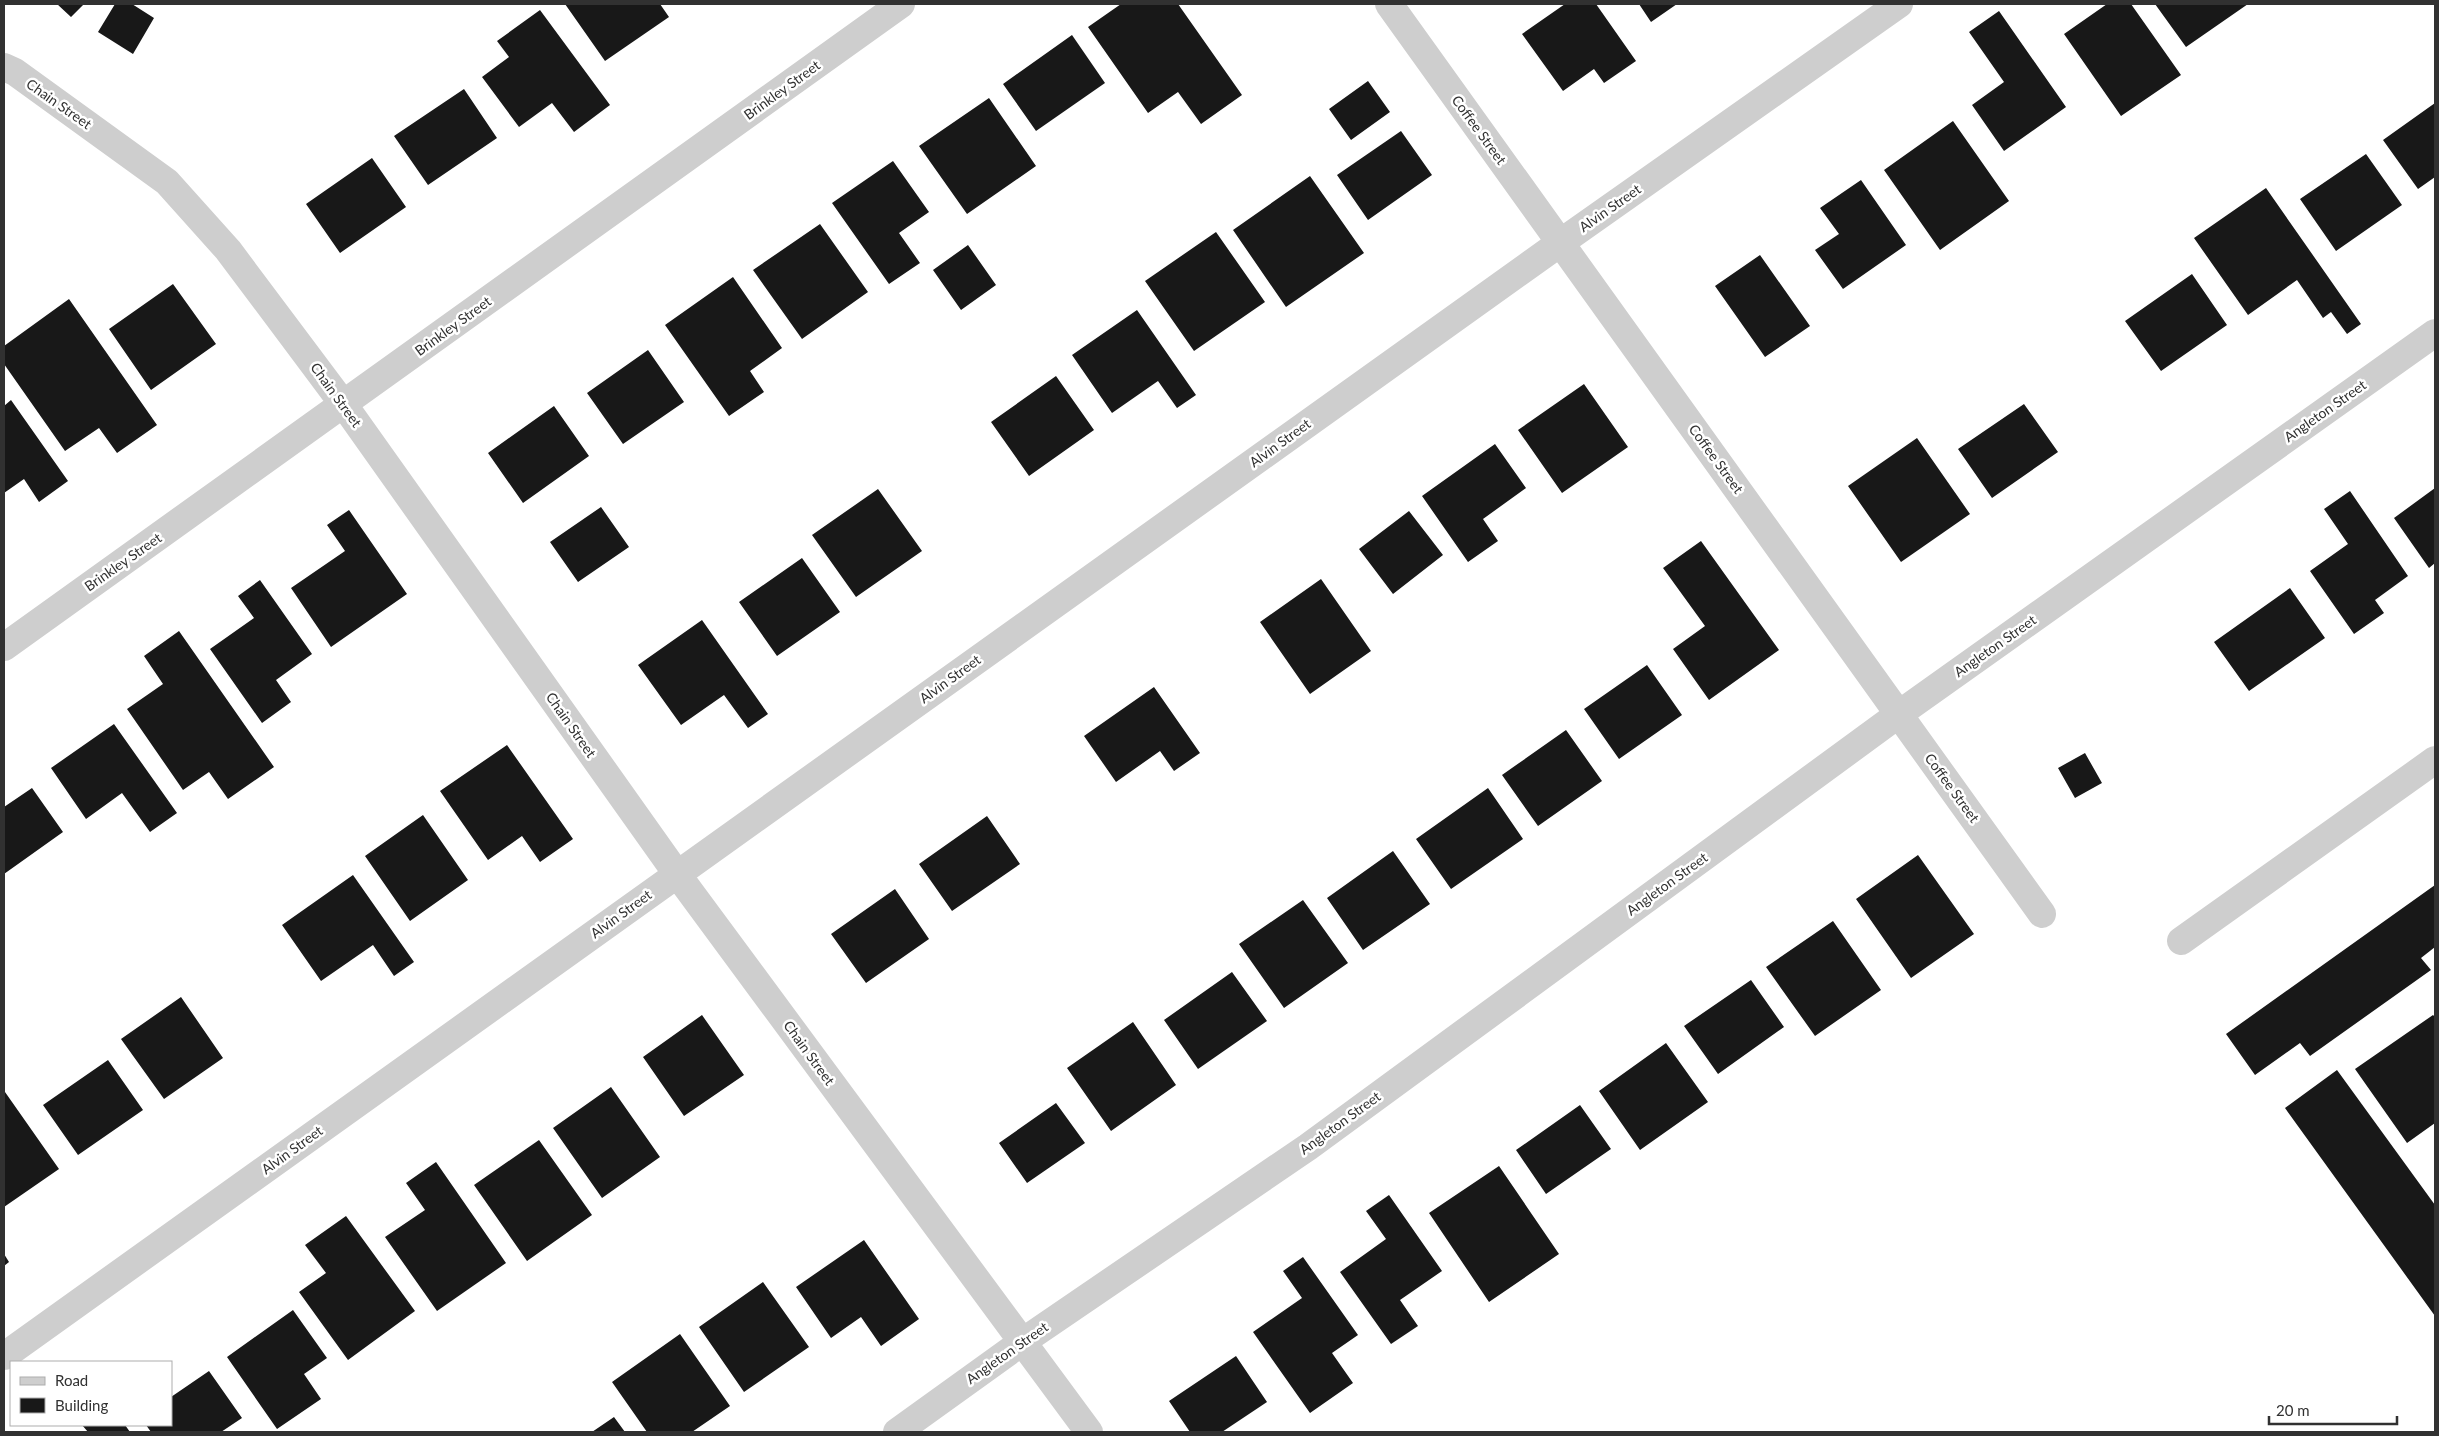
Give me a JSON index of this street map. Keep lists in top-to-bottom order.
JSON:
{
  "streets": {
    "street": [
      "Brinkley Street",
      "Chain Street",
      "Coffee Street",
      "Alvin Street",
      "Angleton Street"
    ]
  },
  "crossings": [
    ["Brinkley Street", "Chain Street"],
    ["Chain Street", "Alvin Street"],
    ["Chain Street", "Angleton Street"],
    ["Coffee Street", "Alvin Street"],
    ["Coffee Street", "Angleton Street"]
  ],
  "legend": ["Road", "Building"],
  "scale_bar": "20 m"
}
